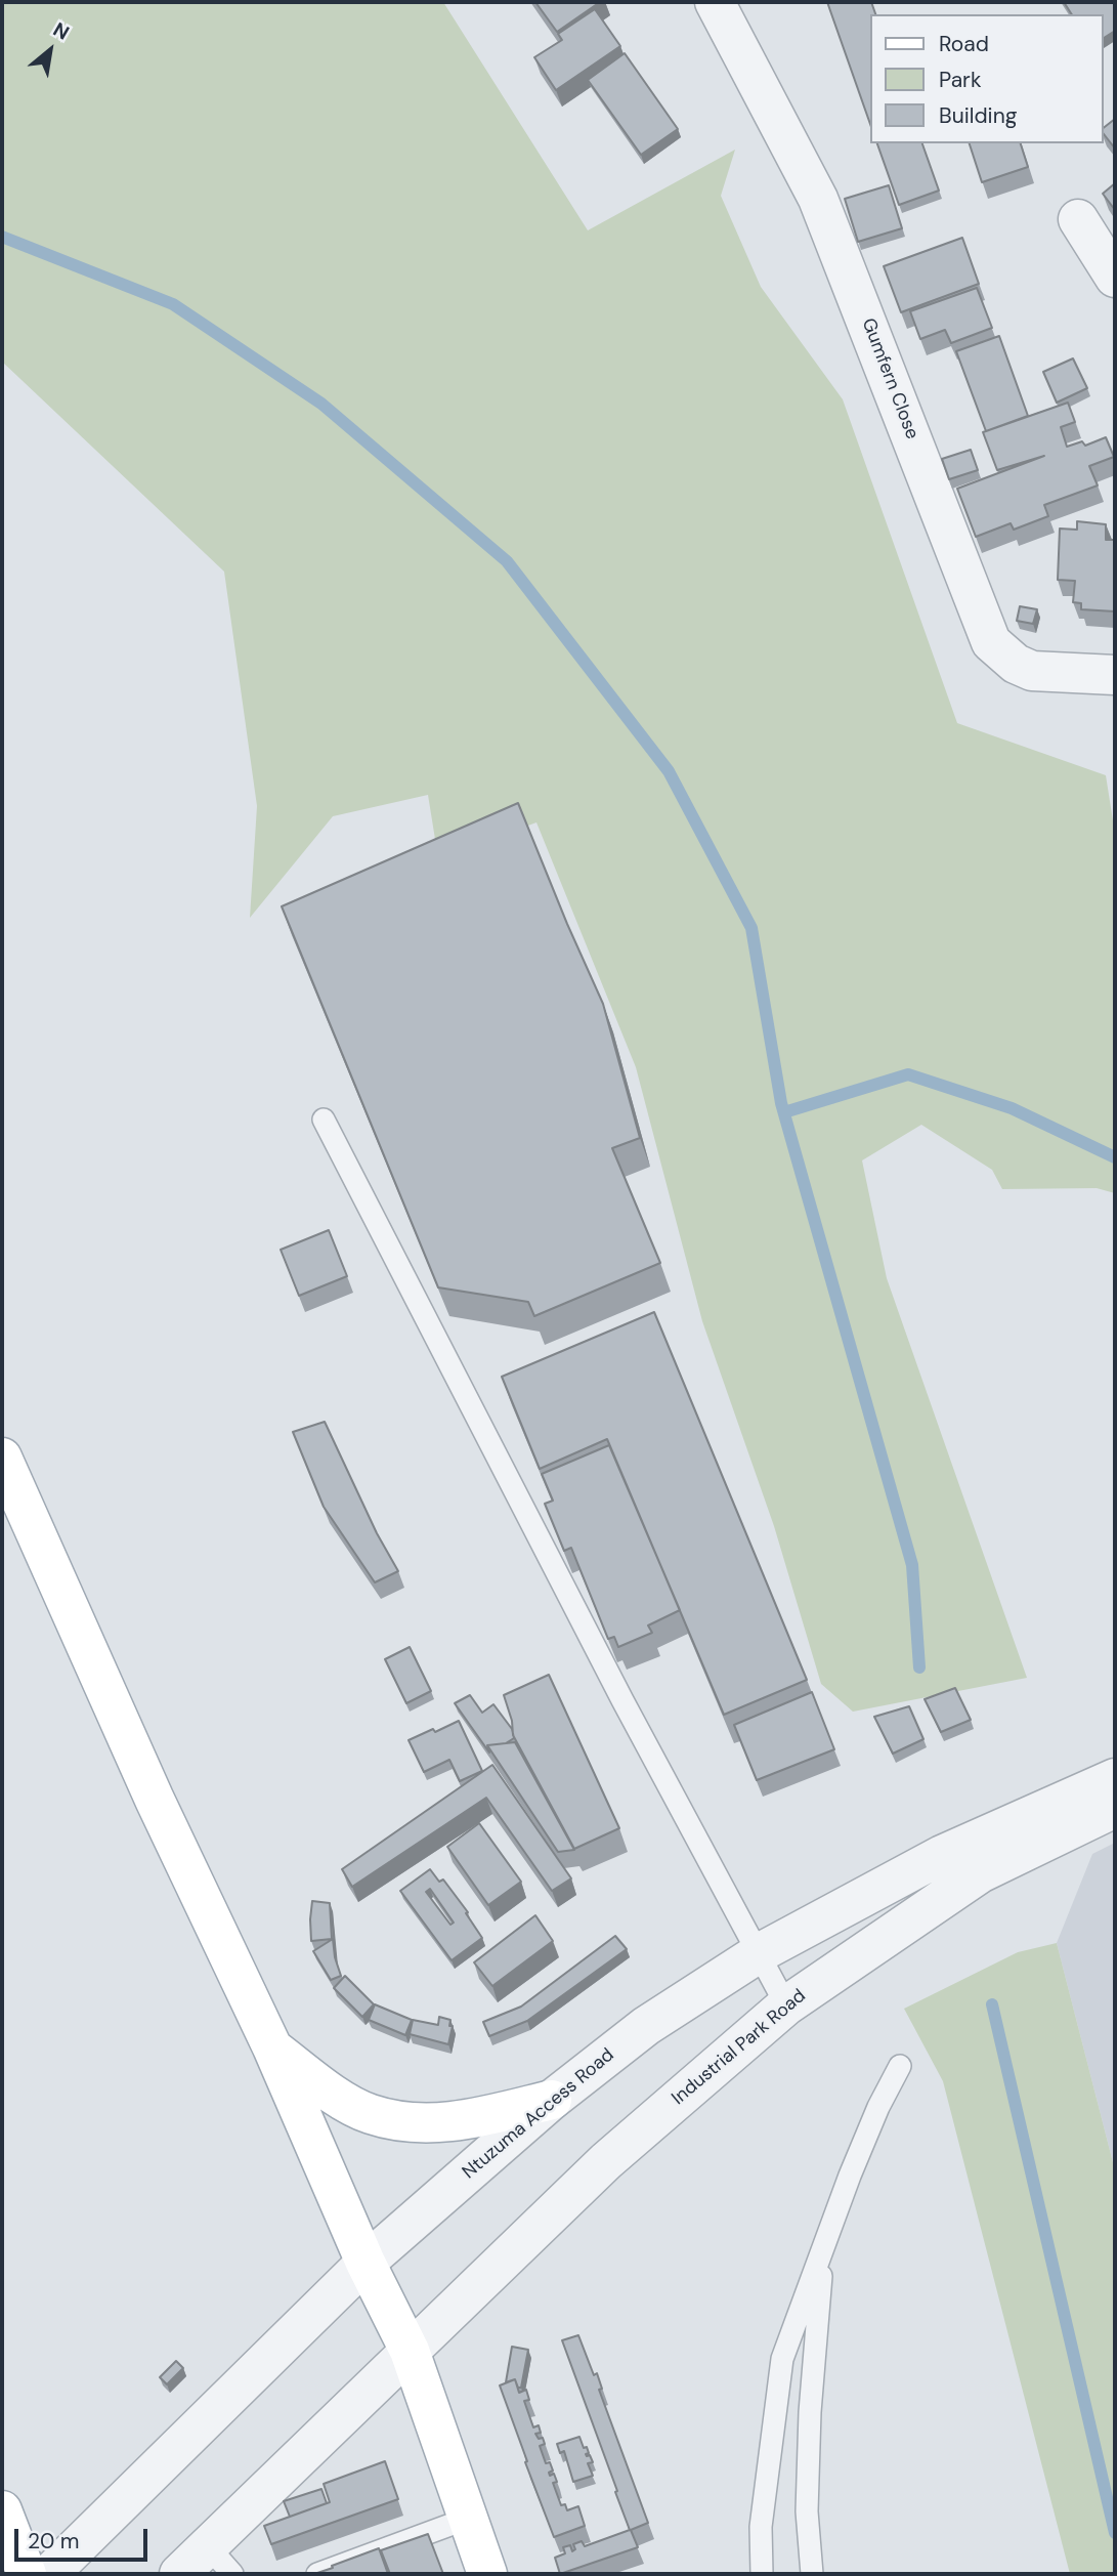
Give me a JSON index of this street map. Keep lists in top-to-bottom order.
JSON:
{
  "streets": {
    "street": ["Gumfern Close", "Industrial Park Road", "Ntuzuma Access Road"]
  },
  "legend": ["Road", "Park", "Building"],
  "scale_bar": "20 m",
  "north": "top right"
}
